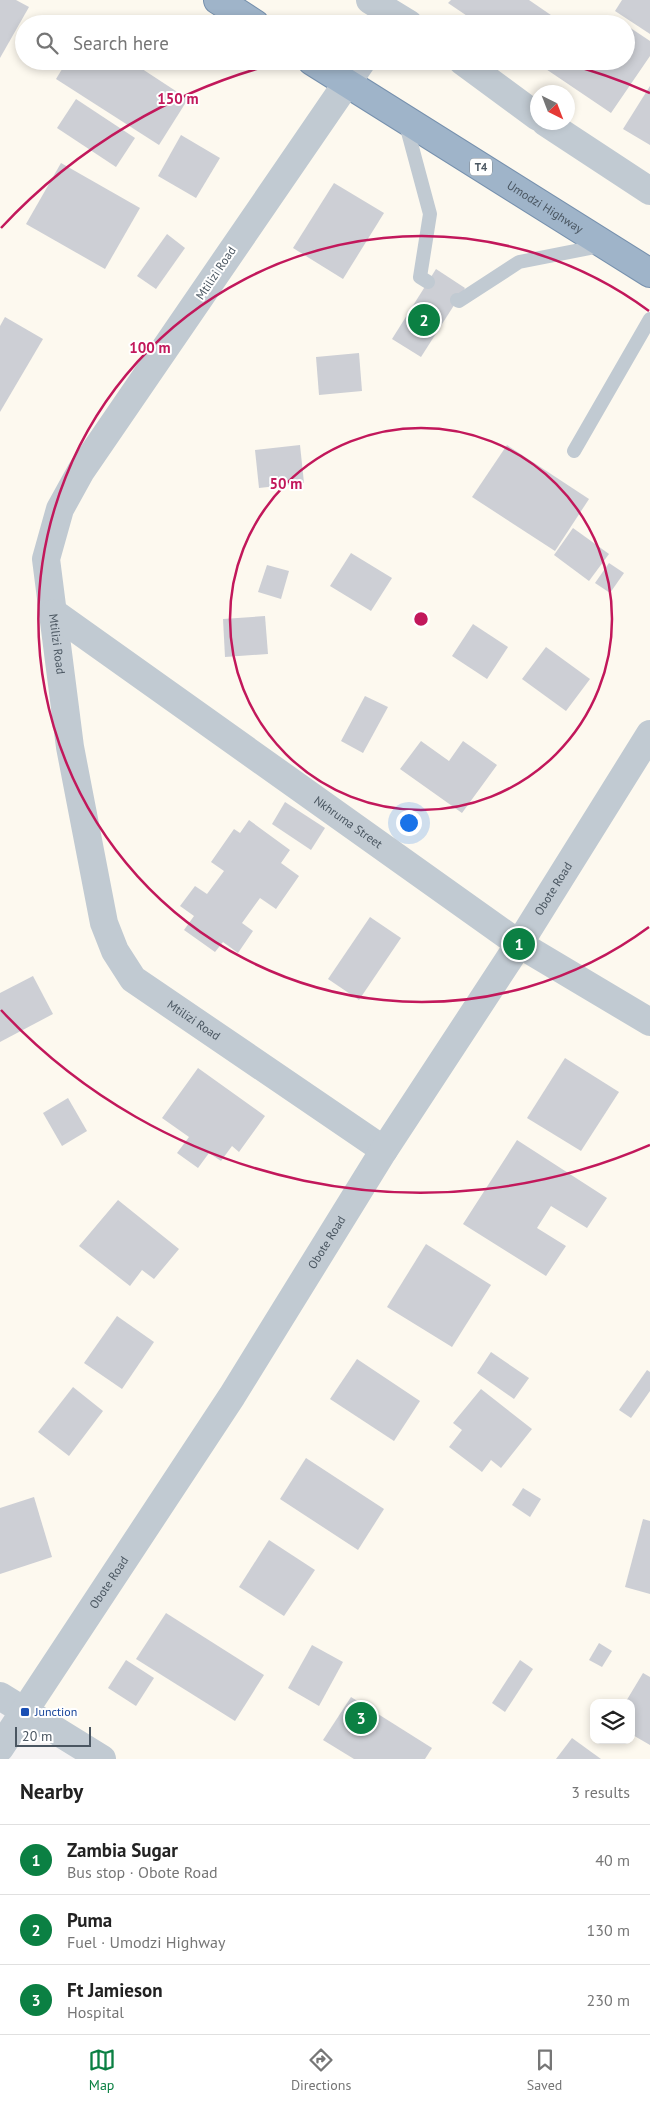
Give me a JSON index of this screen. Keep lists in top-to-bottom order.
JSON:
{
  "streets": {
    "highway": ["T4", "Umodzi Highway"],
    "street": ["Mtilizi Road", "Nkhruma Street", "Obote Road"]
  },
  "crossings": [
    ["Umodzi Highway", "Mtilizi Road"],
    ["Mtilizi Road", "Nkhruma Street"],
    ["Mtilizi Road", "Obote Road"],
    ["Nkhruma Street", "Obote Road"]
  ],
  "places": {
    "transit": ["Junction"]
  },
  "scale_bar": "20 m",
  "north": "bottom right",
  "page": {
    "search": "Search here",
    "pins": ["2", "1", "3"],
    "scale": "20 m",
    "heading": ["Nearby", "3 results"],
    "list": [
      {
        "mark": "1",
        "name": "Zambia Sugar",
        "note": "Bus stop · Obote Road",
        "value": "40 m"
      },
      {
        "mark": "2",
        "name": "Puma",
        "note": "Fuel · Umodzi Highway",
        "value": "130 m"
      },
      {
        "mark": "3",
        "name": "Ft Jamieson",
        "note": "Hospital",
        "value": "230 m"
      }
    ],
    "nav": ["Map", "Directions", "Saved"]
  },
  "rings": ["150 m", "100 m", "50 m"]
}
